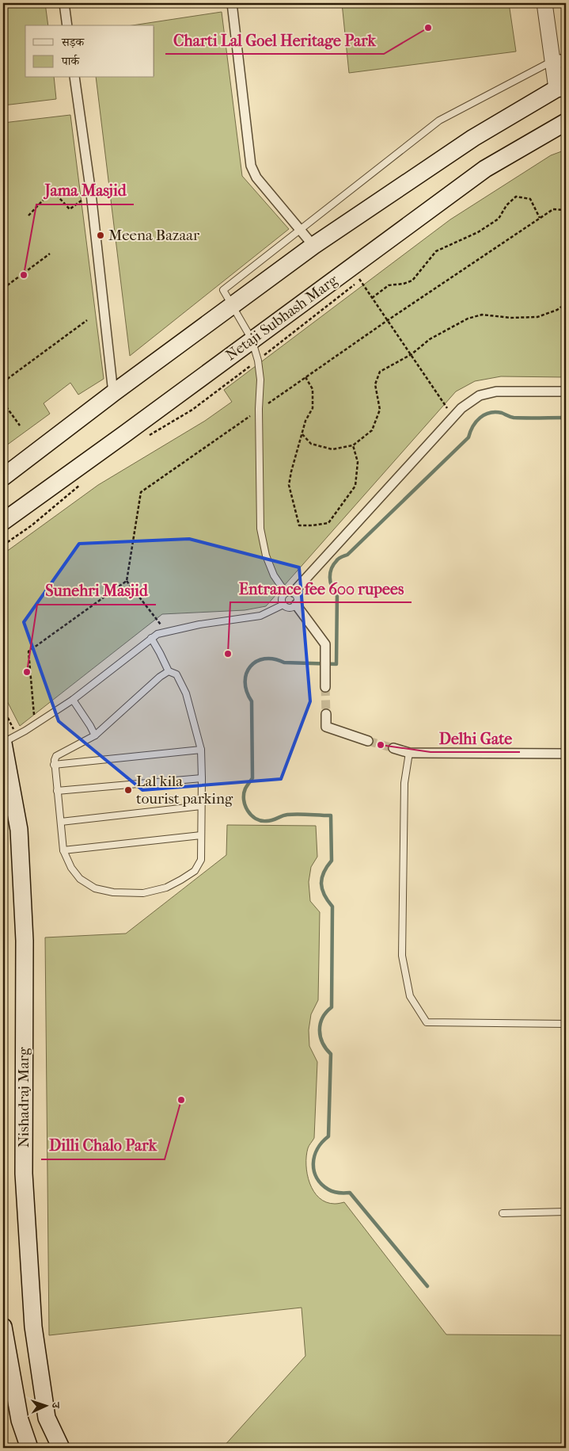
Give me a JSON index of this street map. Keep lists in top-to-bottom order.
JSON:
{
  "streets": {
    "main road": ["Netaji Subhash Marg", "Nishadraj Marg"]
  },
  "places": [
    "Charti Lal Goel Heritage Park",
    "Meena Bazaar",
    "Jama Masjid",
    "Entrance fee 600 rupees",
    "Sunehri Masjid",
    "Delhi Gate",
    "Lal kila tourist parking",
    "Dilli Chalo Park"
  ],
  "legend": ["सड़क", "पार्क"],
  "north": "right"
}
